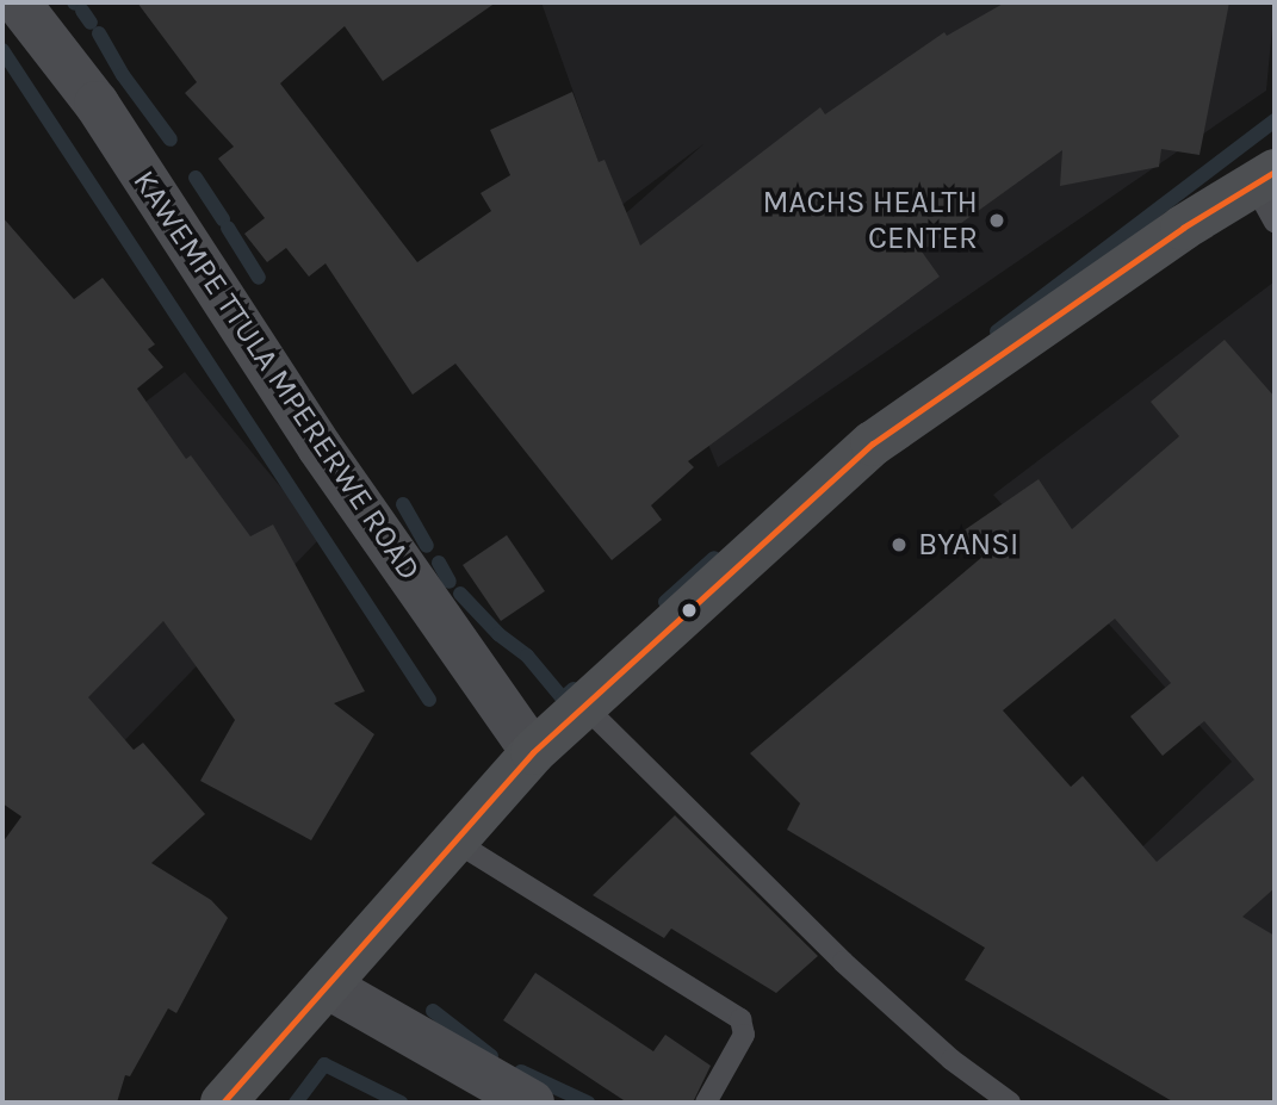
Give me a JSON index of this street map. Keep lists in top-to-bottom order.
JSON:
{
  "streets": {
    "street": ["KAWEMPE TTULA MPERERWE ROAD"]
  },
  "places": ["MACHS HEALTH CENTER", "BYANSI"]
}
